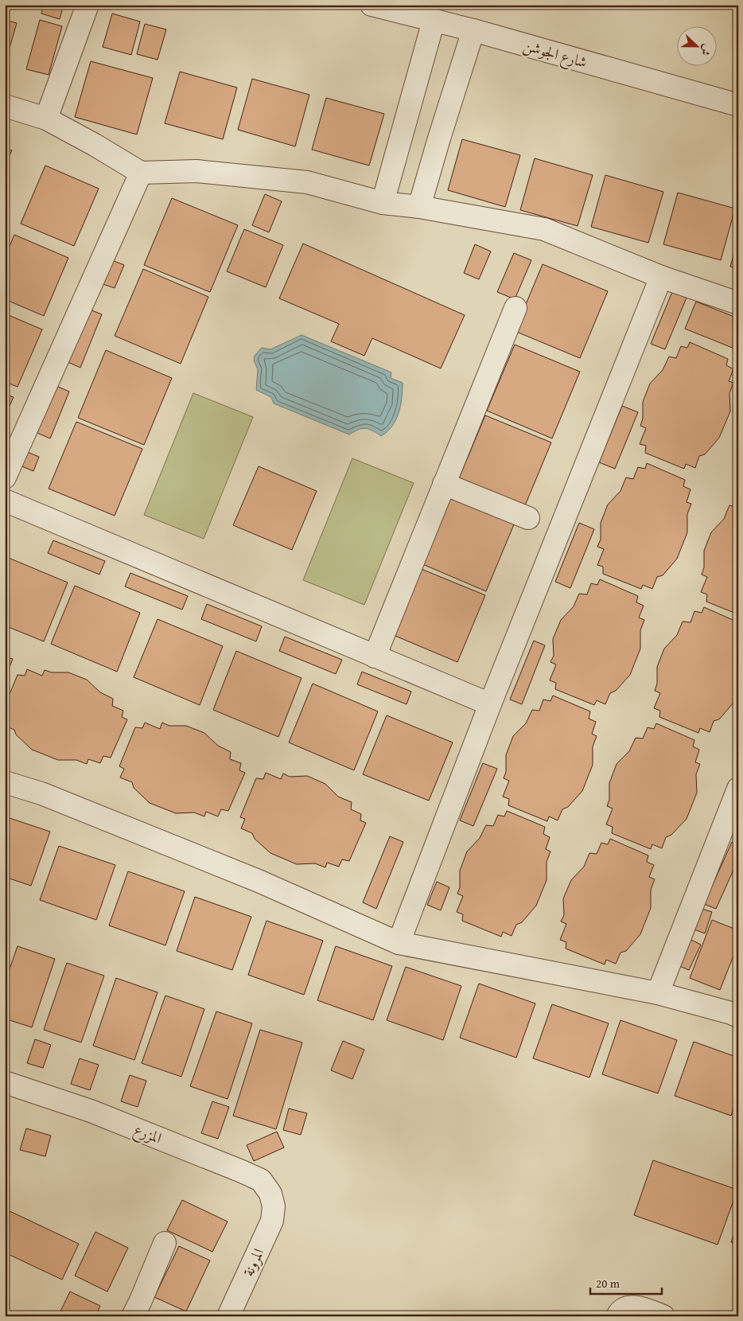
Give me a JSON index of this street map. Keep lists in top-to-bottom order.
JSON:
{
  "streets": {
    "street": ["شارع الجوشن", "المزرع", "المرونة"]
  },
  "crossings": [
    ["المزرع", "المرونة"]
  ],
  "scale_bar": "20 m",
  "north": "right"
}
